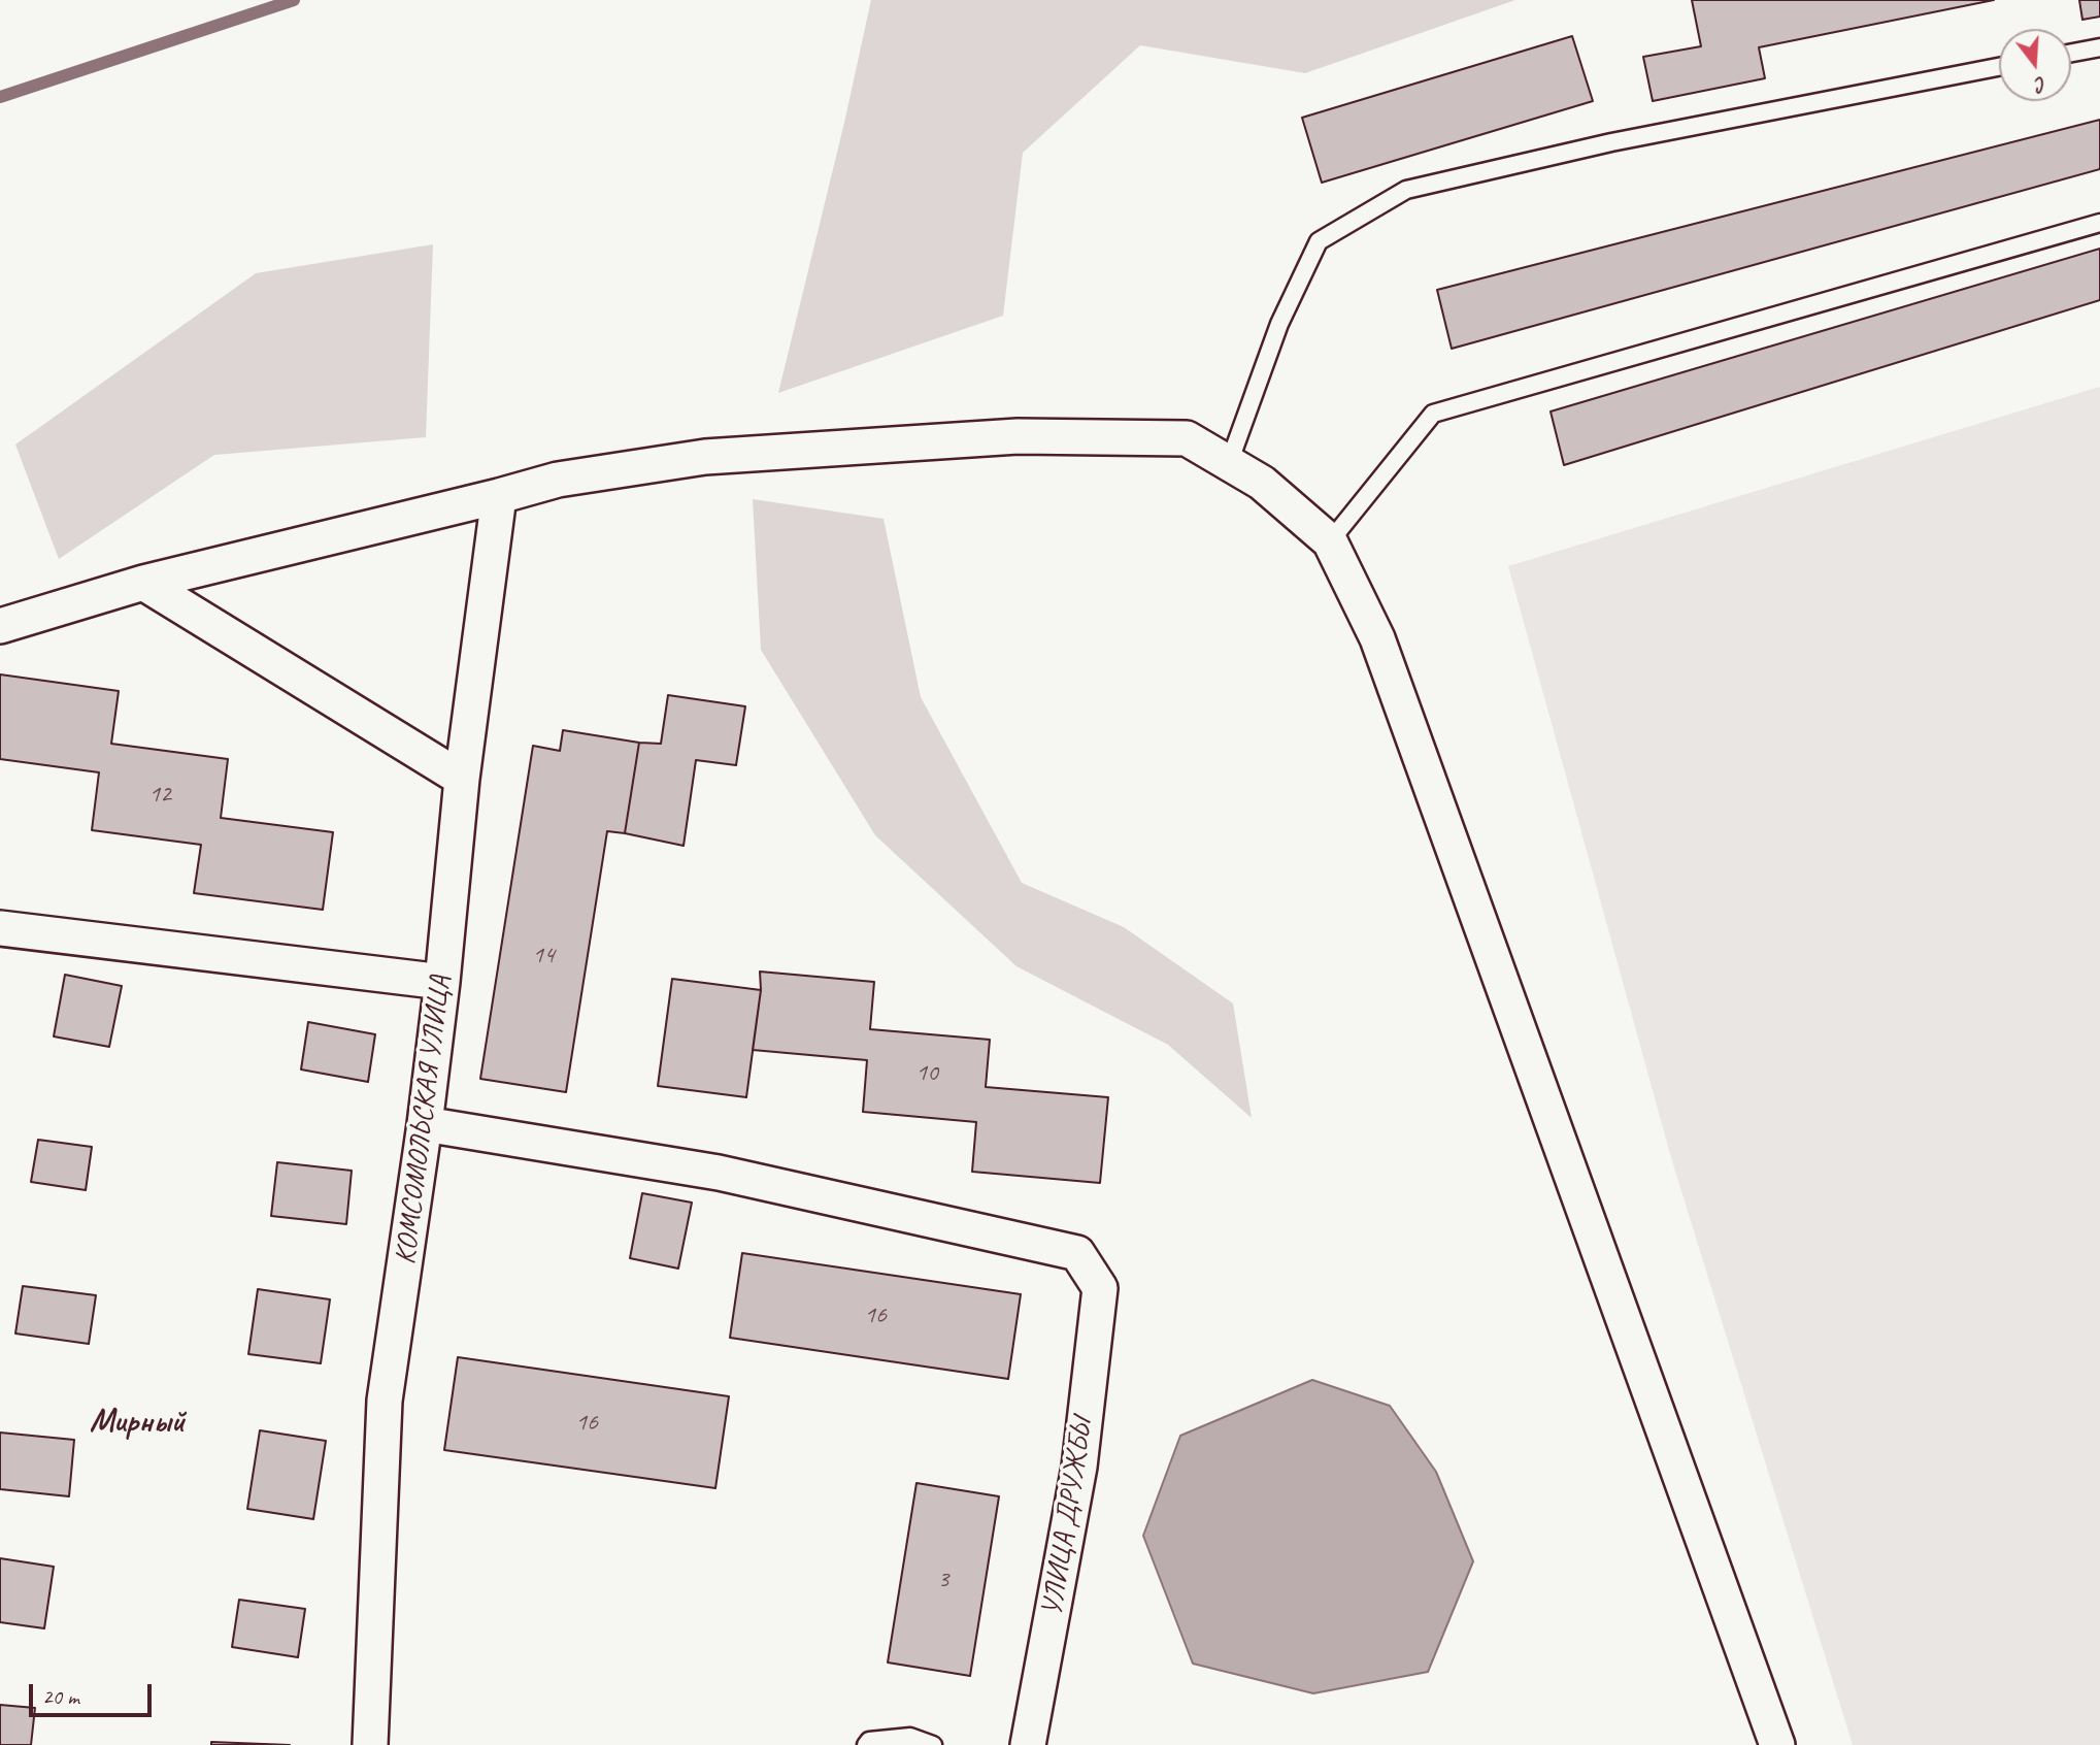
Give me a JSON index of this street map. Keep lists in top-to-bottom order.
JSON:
{
  "streets": {
    "street": ["КОМСОМОЛЬСКАЯ УЛИЦА", "УЛИЦА ДРУЖБЫ"]
  },
  "crossings": [
    ["КОМСОМОЛЬСКАЯ УЛИЦА", "УЛИЦА ДРУЖБЫ"]
  ],
  "districts": ["Мирный"],
  "house_numbers": [
    "12",
    "14",
    "10",
    "16",
    "16",
    "3"
  ],
  "scale_bar": "20 m",
  "north": "bottom"
}
